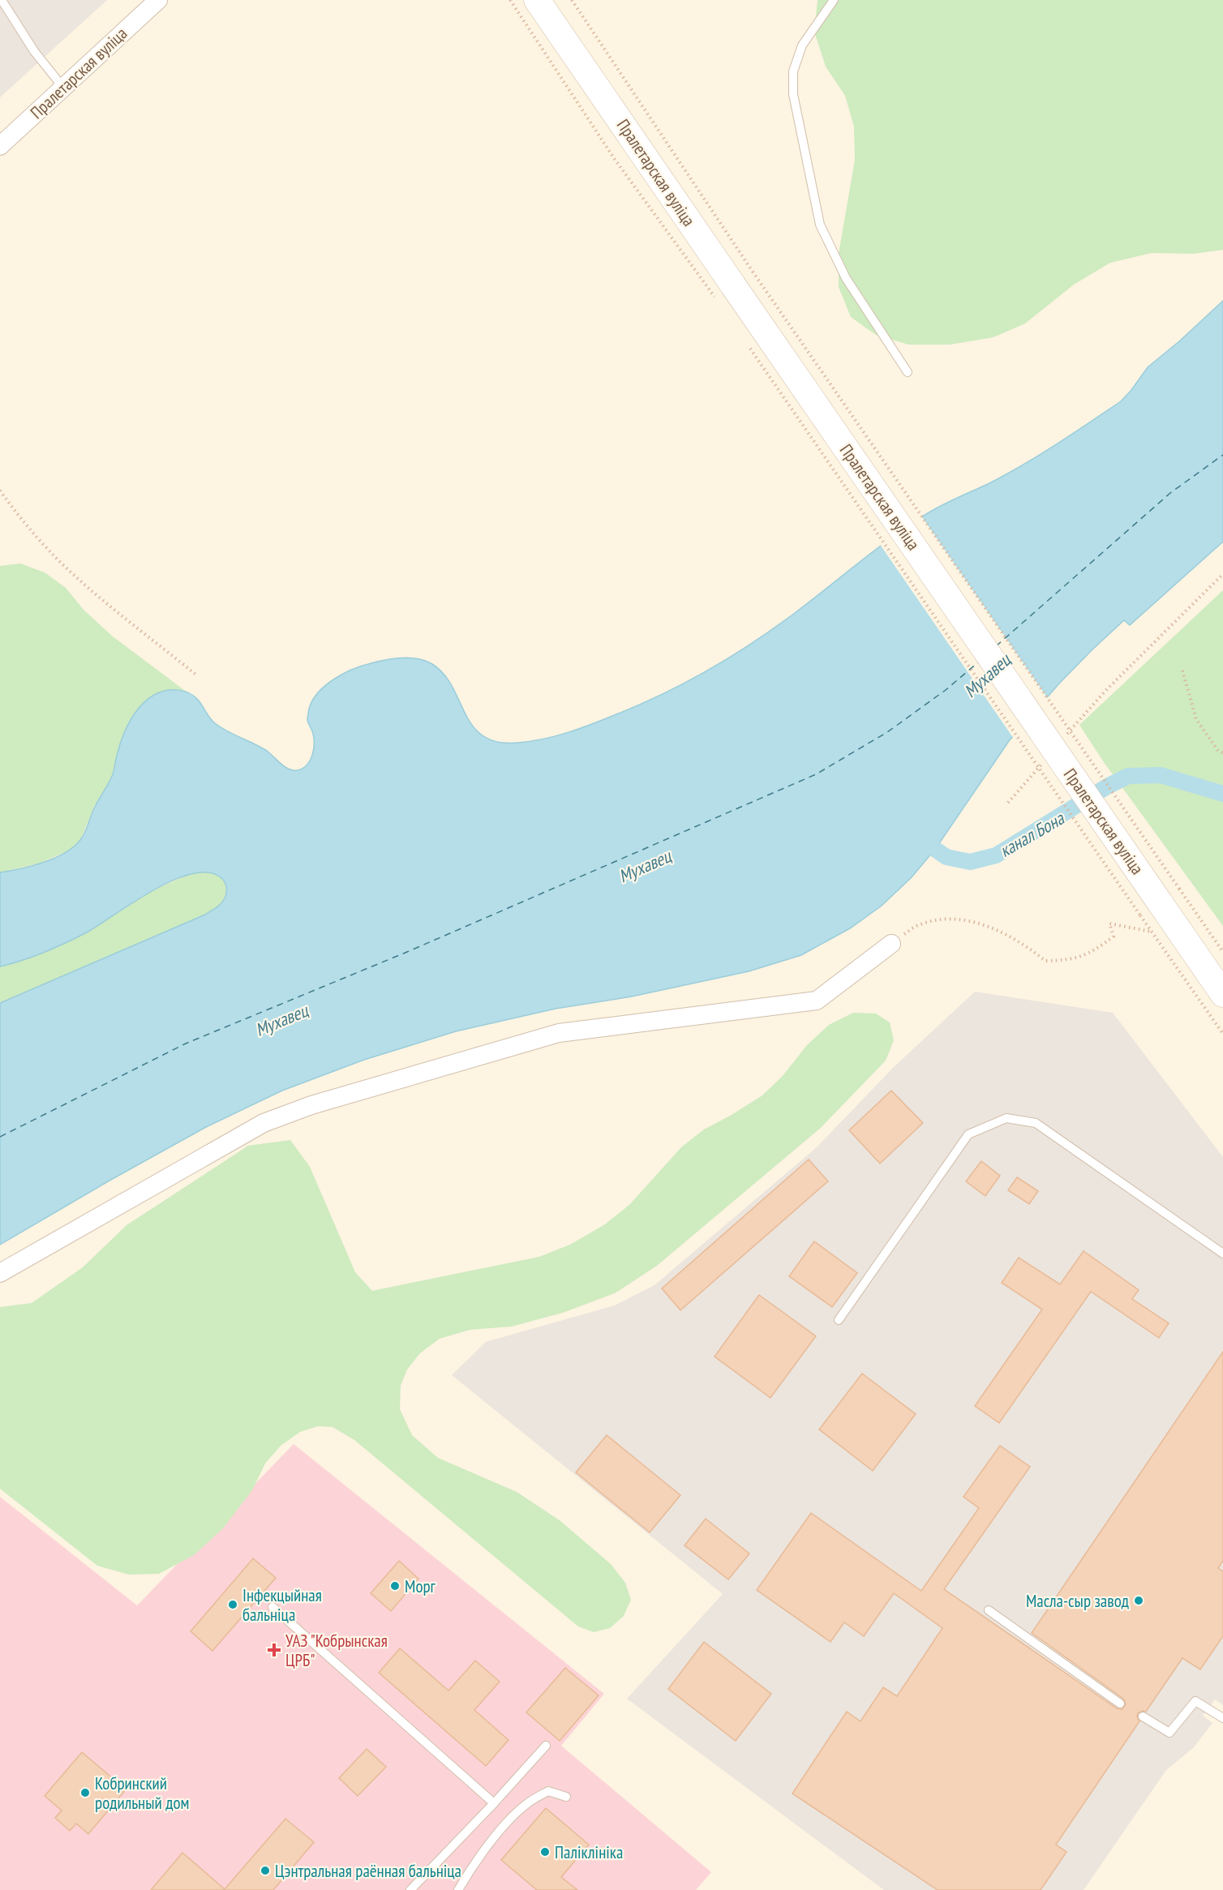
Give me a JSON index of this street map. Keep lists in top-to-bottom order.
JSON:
{
  "streets": {
    "main road": ["Пралетарская вуліца"]
  },
  "water": ["Мухавец", "канал Бона"],
  "places": {
    "other": [
      "Морг",
      "Масла-сыр завод",
      "Інфекцыйная бальніца",
      "Кобринский родильный дом",
      "Паліклініка",
      "Цэнтральная раённая бальніца"
    ],
    "health": ["УАЗ \"Кобрынская ЦРБ\""]
  }
}
